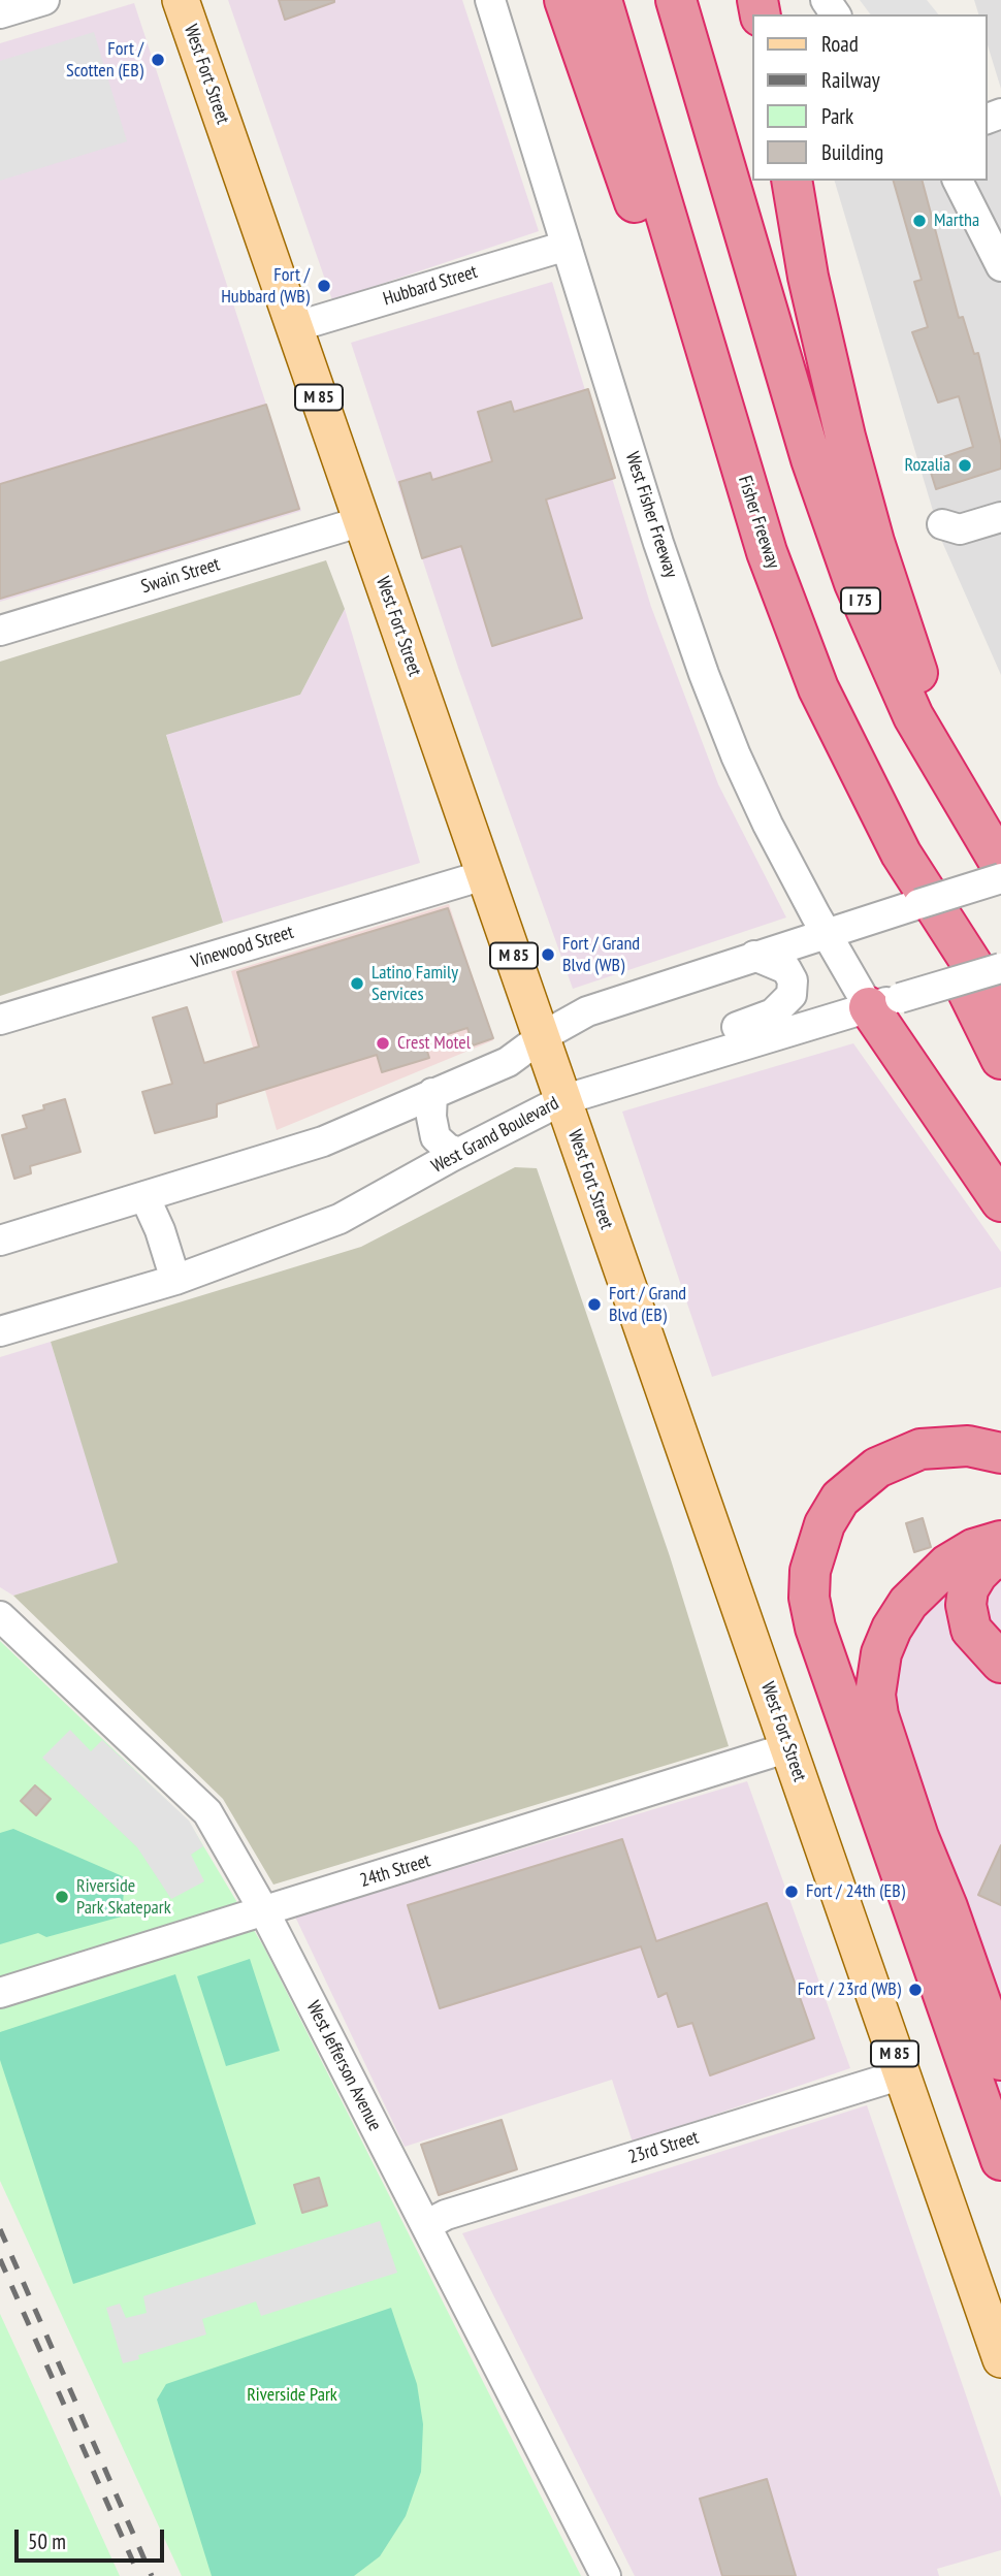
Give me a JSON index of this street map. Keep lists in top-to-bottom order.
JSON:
{
  "streets": {
    "highway": ["Fisher Freeway", "I 75"],
    "main road": ["West Fort Street", "M 85"],
    "street": [
      "Hubbard Street",
      "West Fisher Freeway",
      "Swain Street",
      "Vinewood Street",
      "West Grand Boulevard",
      "24th Street",
      "West Jefferson Avenue",
      "23rd Street"
    ]
  },
  "crossings": [
    ["West Fort Street", "Hubbard Street"],
    ["West Fort Street", "Swain Street"],
    ["West Fort Street", "Vinewood Street"],
    ["West Fort Street", "West Grand Boulevard"],
    ["West Fort Street", "24th Street"],
    ["West Fort Street", "23rd Street"],
    ["Hubbard Street", "West Fisher Freeway"],
    ["West Fisher Freeway", "West Grand Boulevard"],
    ["24th Street", "West Jefferson Avenue"],
    ["West Jefferson Avenue", "23rd Street"]
  ],
  "parks": ["Riverside Park"],
  "places": [
    "Fort / Scotten (EB)",
    "Martha",
    "Fort / Hubbard (WB)",
    "Rozalia",
    "Fort / Grand Blvd (WB)",
    "Latino Family Services",
    "Crest Motel",
    "Fort / Grand Blvd (EB)",
    "Fort / 24th (EB)",
    "Riverside Park Skatepark",
    "Fort / 23rd (WB)"
  ],
  "legend": [
    "Road",
    "Railway",
    "Park",
    "Building"
  ],
  "scale_bar": "50 m"
}
